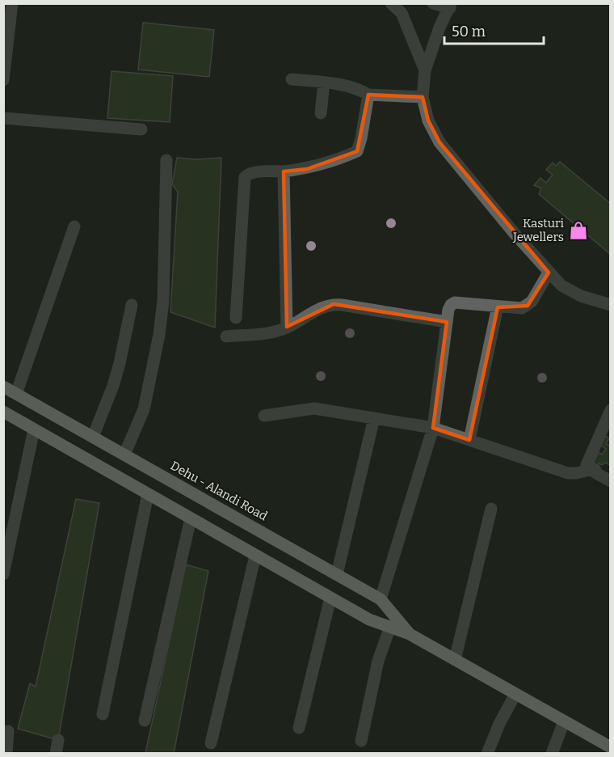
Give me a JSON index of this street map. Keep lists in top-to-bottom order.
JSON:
{
  "streets": {
    "main road": ["Dehu - Alandi Road"]
  },
  "places": {
    "shop": ["Kasturi Jewellers"]
  },
  "scale_bar": "50 m"
}
